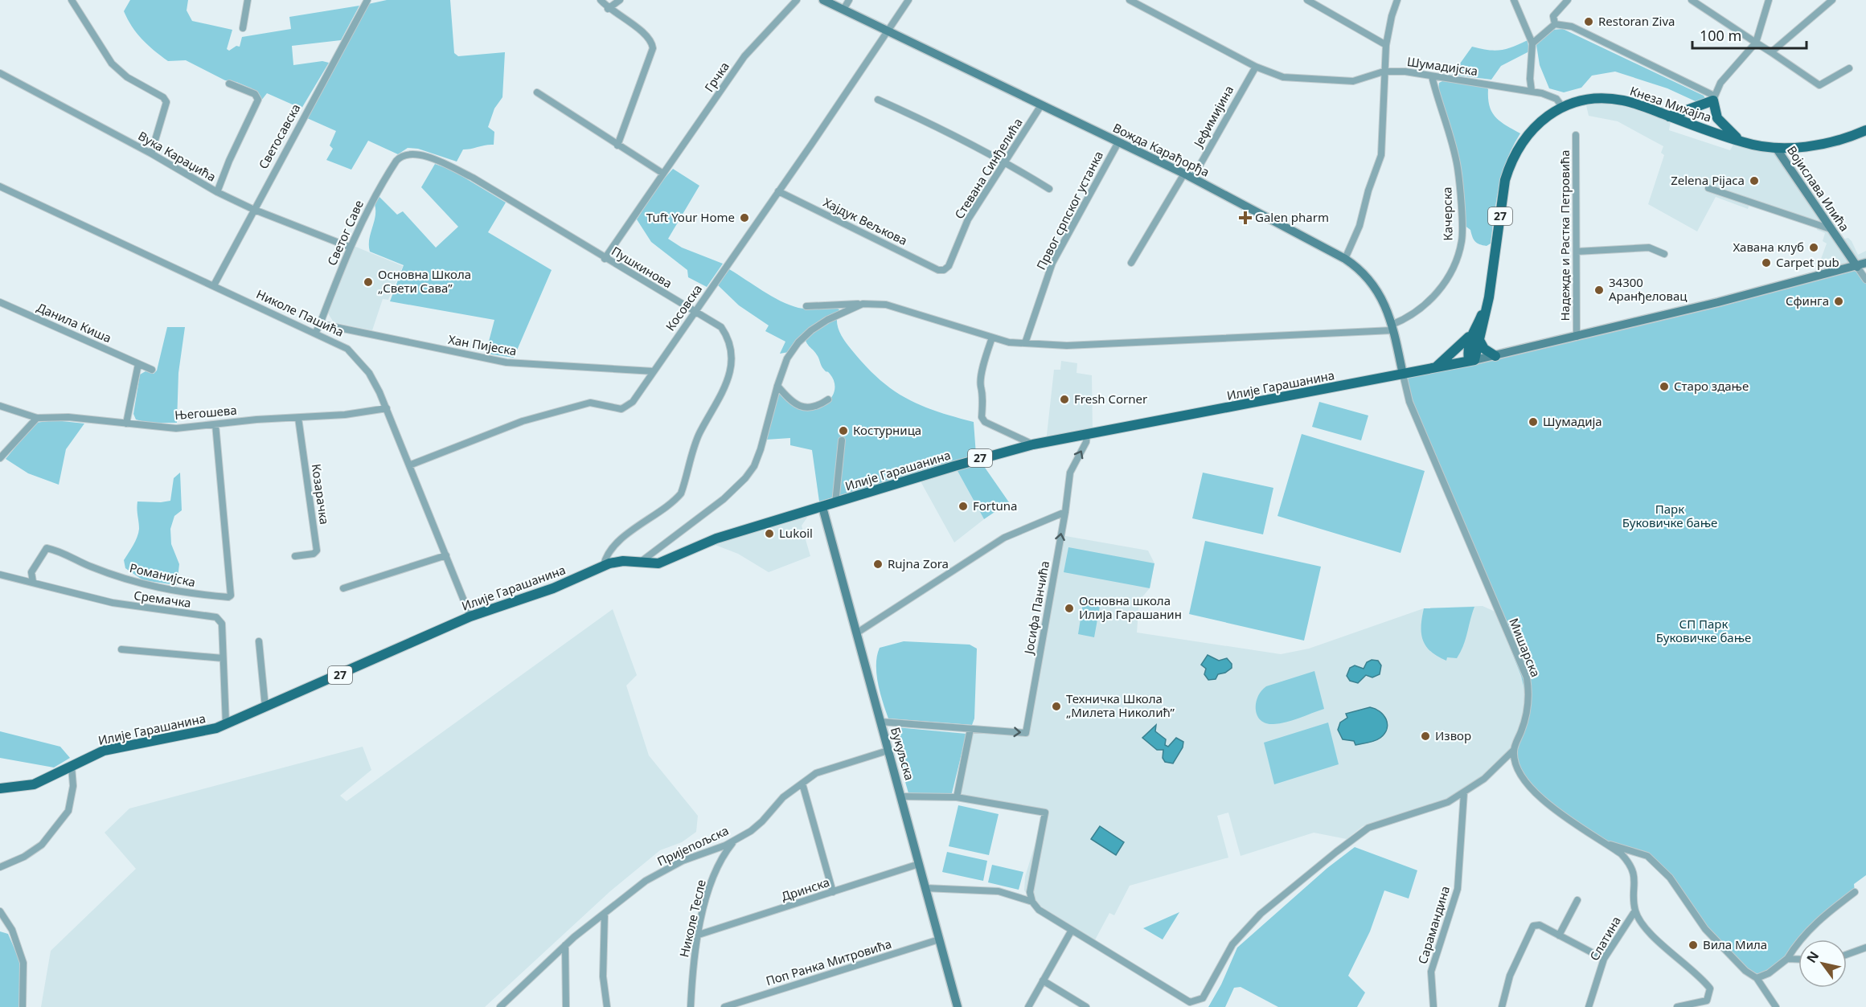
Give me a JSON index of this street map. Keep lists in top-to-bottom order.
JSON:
{
  "streets": {
    "main road": [
      "Кнеза Михајла",
      "Вожда Карађорђа",
      "Војислава Илића",
      "27",
      "Илије Гарашанина",
      "Букуљска"
    ],
    "street": [
      "Шумадијска",
      "Грчка",
      "Јефимијина",
      "Светосавска",
      "Вука Караџића",
      "Стевана Синђелића",
      "Првог српског устанка",
      "Качерска",
      "Хајдук Вељкова",
      "Светог Саве",
      "Надежде и Растка Петровића",
      "Пушкинова",
      "Косовска",
      "Николе Пашића",
      "Данила Киша",
      "Хан Пијеска",
      "Његошева",
      "Козарачка",
      "Романијска",
      "Сремачка",
      "Јосифа Панчића",
      "Мишарска",
      "Пријепољска",
      "Дринска",
      "Николе Тесле",
      "Сарамандина",
      "Слатина",
      "Поп Ранка Митровића"
    ]
  },
  "crossings": [
    ["Шумадијска", "Кнеза Михајла"],
    ["Шумадијска", "Јефимијина"],
    ["Шумадијска", "Качерска"],
    ["Грчка", "Пушкинова"],
    ["Кнеза Михајла", "Војислава Илића"],
    ["Кнеза Михајла", "27"],
    ["Кнеза Михајла", "Илије Гарашанина"],
    ["Јефимијина", "Вожда Карађорђа"],
    ["Светосавска", "Вука Караџића"],
    ["Светосавска", "Николе Пашића"],
    ["Вожда Карађорђа", "Стевана Синђелића"],
    ["Вожда Карађорђа", "Првог српског устанка"],
    ["Вожда Карађорђа", "Качерска"],
    ["Вожда Карађорђа", "Косовска"],
    ["Вожда Карађорђа", "Илије Гарашанина"],
    ["Вожда Карађорђа", "Мишарска"],
    ["Вука Караџића", "Светог Саве"],
    ["Стевана Синђелића", "Хајдук Вељкова"],
    ["Војислава Илића", "Илије Гарашанина"],
    ["27", "Илије Гарашанина"],
    ["Хајдук Вељкова", "Косовска"],
    ["Светог Саве", "Пушкинова"],
    ["Светог Саве", "Хан Пијеска"],
    ["Надежде и Растка Петровића", "Илије Гарашанина"],
    ["Пушкинова", "Косовска"],
    ["Пушкинова", "Илије Гарашанина"],
    ["Косовска", "Николе Пашића"],
    ["Косовска", "Хан Пијеска"],
    ["Николе Пашића", "Илије Гарашанина"],
    ["Николе Пашића", "Његошева"],
    ["Илије Гарашанина", "Сремачка"],
    ["Илије Гарашанина", "Јосифа Панчића"],
    ["Илије Гарашанина", "Мишарска"],
    ["Илије Гарашанина", "Букуљска"],
    ["Његошева", "Козарачка"],
    ["Његошева", "Романијска"],
    ["Романијска", "Сремачка"],
    ["Букуљска", "Пријепољска"],
    ["Букуљска", "Дринска"],
    ["Букуљска", "Поп Ранка Митровића"],
    ["Пријепољска", "Николе Тесле"],
    ["Дринска", "Николе Тесле"]
  ],
  "one_way": ["Јосифа Панчића"],
  "parks": ["Парк Буковичке бање", "СП Парк Буковичке бање"],
  "places": {
    "other": [
      "Restoran Ziva",
      "Zelena Pijaca",
      "Tuft Your Home",
      "Хавана клуб",
      "Carpet pub",
      "Основна Школа „Свети Сава”",
      "34300 Аранђеловац",
      "Сфинга",
      "Старо здање",
      "Fresh Corner",
      "Шумадија",
      "Костурница",
      "Fortuna",
      "Lukoil",
      "Rujna Zora",
      "Основна школа Илија Гарашанин",
      "Техничка Школа „Милета Николић”",
      "Извор",
      "Вила Мила"
    ],
    "health": ["Galen pharm"]
  },
  "scale_bar": "100 m",
  "north": "top left"
}
